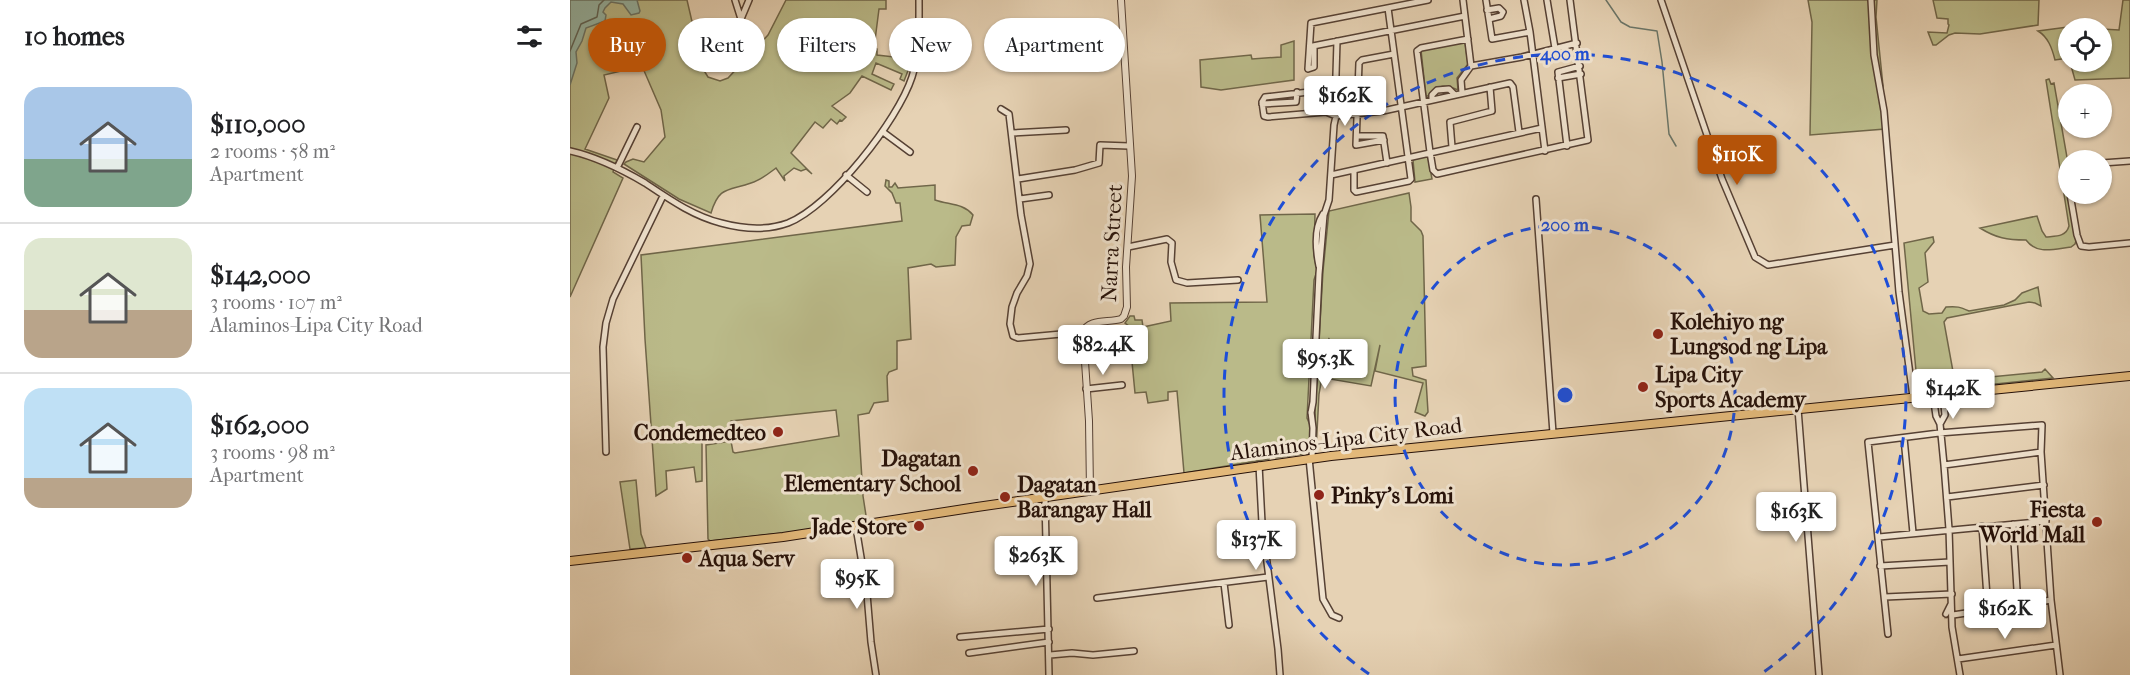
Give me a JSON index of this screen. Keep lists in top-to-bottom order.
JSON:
{
  "streets": {
    "main road": ["Alaminos-Lipa City Road"],
    "street": ["Narra Street"]
  },
  "crossings": [
    ["Narra Street", "Alaminos-Lipa City Road"]
  ],
  "places": [
    "Kolehiyo ng Lungsod ng Lipa",
    "Lipa City Sports Academy",
    "Condemedteo",
    "Dagatan Elementary School",
    "Pinky's Lomi",
    "Dagatan Barangay Hall",
    "Fiesta World Mall",
    "Jade Store",
    "Aqua Serv"
  ],
  "page": {
    "heading": "10 homes",
    "map_buttons": ["+", "−"],
    "chip": [
      "Buy",
      "Rent",
      "Filters",
      "New",
      "Apartment"
    ],
    "list": [
      {
        "name": "$110,000",
        "note": "2 rooms · 58 m² · Apartment"
      },
      {
        "name": "$142,000",
        "note": "3 rooms · 107 m² · Alaminos-Lipa City Road"
      },
      {
        "name": "$162,000",
        "note": "3 rooms · 98 m² · Apartment"
      }
    ],
    "price": [
      "$162K",
      "$110K",
      "$82.4K",
      "$95.3K",
      "$142K",
      "$163K",
      "$137K",
      "$263K",
      "$95K",
      "$162K"
    ]
  },
  "rings": ["400 m", "200 m"]
}
